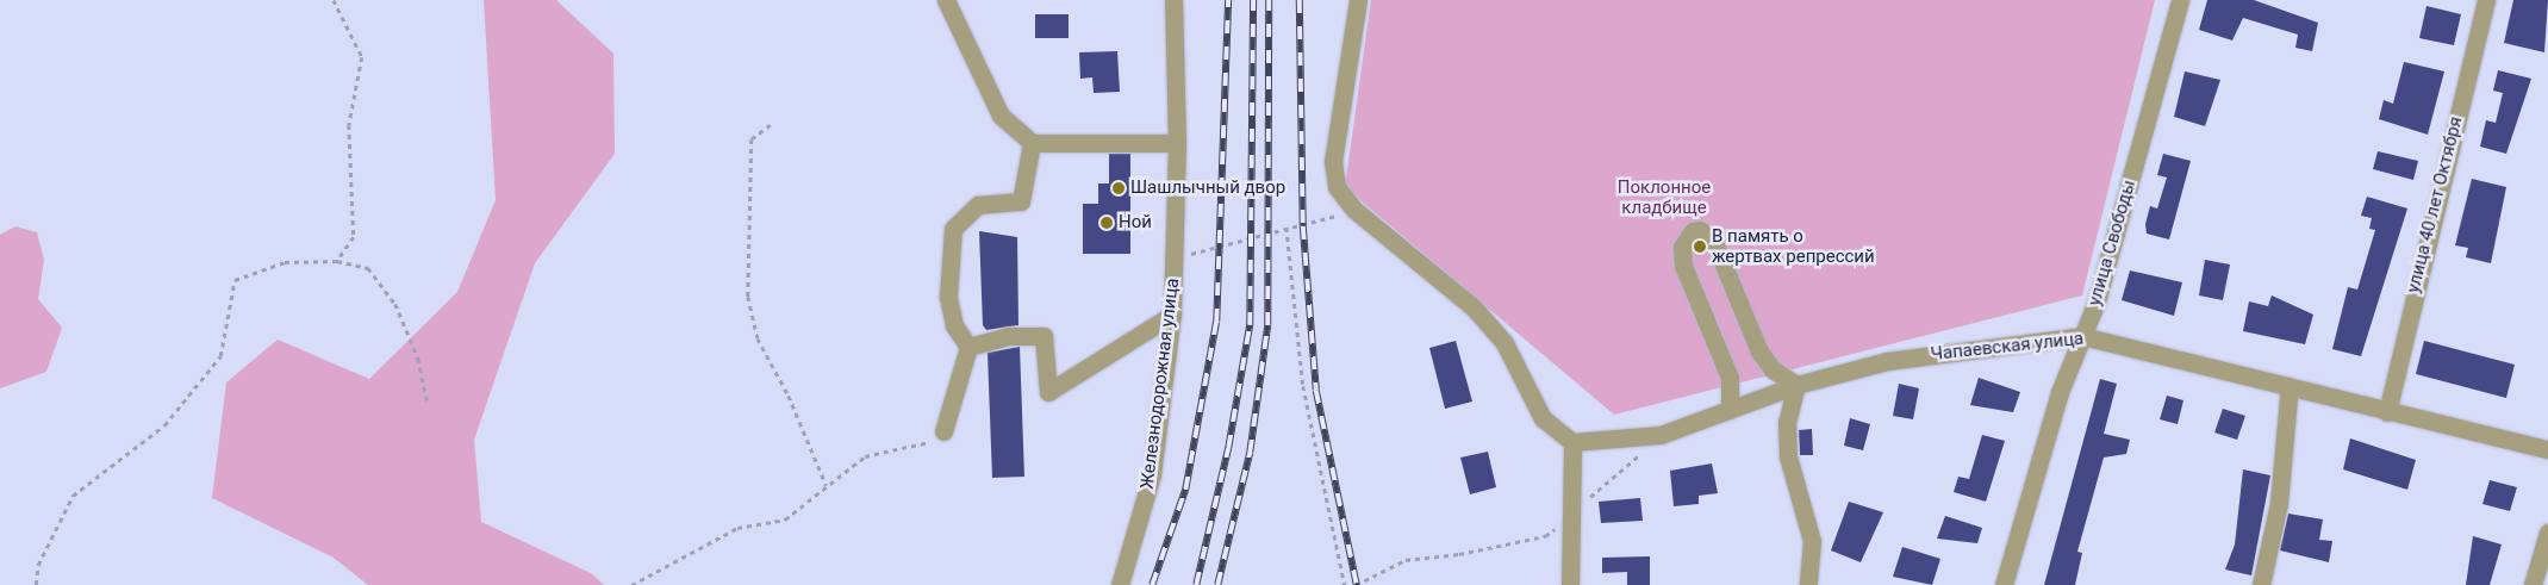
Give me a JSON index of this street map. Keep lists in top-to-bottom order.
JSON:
{
  "streets": {
    "street": [
      "улица 40 лет Октября",
      "улица Свободы",
      "Чапаевская улица",
      "Железнодорожная улица"
    ]
  },
  "crossings": [
    ["улица 40 лет Октября", "Чапаевская улица"],
    ["улица Свободы", "Чапаевская улица"]
  ],
  "parks": ["Поклонное кладбище"],
  "places": ["Шашлычный двор", "Ной", "В память о жертвах репрессий"]
}
